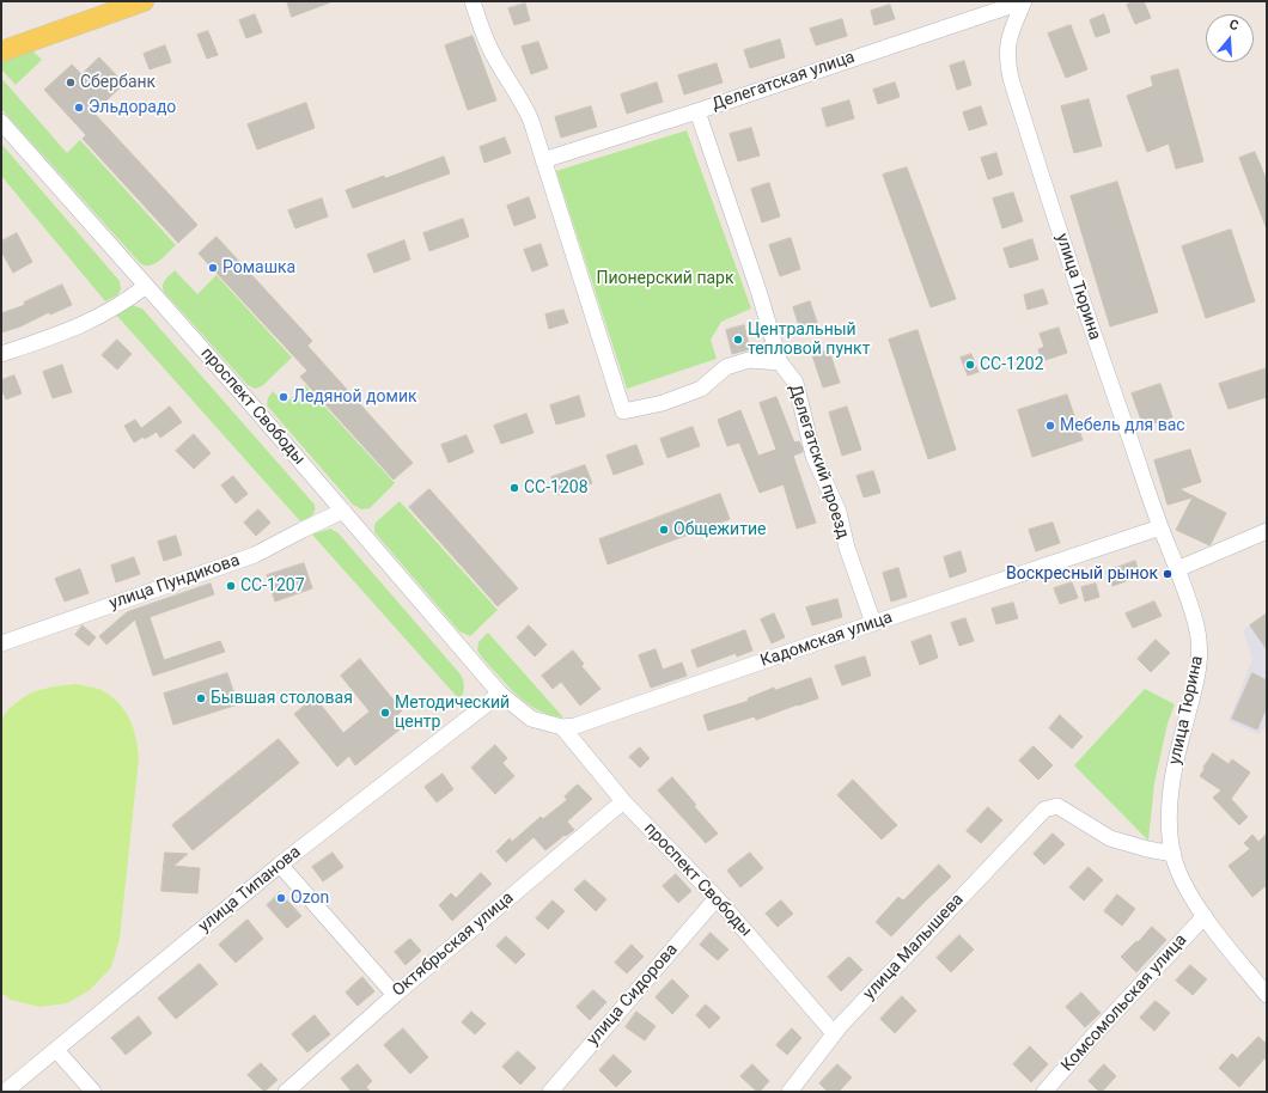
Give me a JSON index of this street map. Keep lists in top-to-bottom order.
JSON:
{
  "streets": {
    "street": [
      "Делегатская улица",
      "улица Тюрина",
      "проспект Свободы",
      "Делегатский проезд",
      "улица Пундикова",
      "Кадомская улица",
      "улица Типанова",
      "Октябрьская улица",
      "улица Малышева",
      "улица Сидорова",
      "Комсомольская улица"
    ]
  },
  "crossings": [
    ["Делегатская улица", "улица Тюрина"],
    ["Делегатская улица", "Делегатский проезд"],
    ["улица Тюрина", "Кадомская улица"],
    ["улица Тюрина", "улица Малышева"],
    ["улица Тюрина", "Комсомольская улица"],
    ["проспект Свободы", "улица Пундикова"],
    ["проспект Свободы", "Кадомская улица"],
    ["проспект Свободы", "улица Типанова"],
    ["проспект Свободы", "Октябрьская улица"],
    ["проспект Свободы", "улица Малышева"],
    ["проспект Свободы", "улица Сидорова"],
    ["Делегатский проезд", "Кадомская улица"],
    ["Кадомская улица", "улица Типанова"]
  ],
  "parks": ["Пионерский парк"],
  "places": [
    "Сбербанк",
    "Эльдорадо",
    "Ромашка",
    "Центральный тепловой пункт",
    "СС-1202",
    "Ледяной домик",
    "Мебель для вас",
    "СС-1208",
    "Общежитие",
    "Воскресный рынок",
    "СС-1207",
    "Бывшая столовая",
    "Методический центр",
    "Ozon"
  ],
  "north": "top"
}
